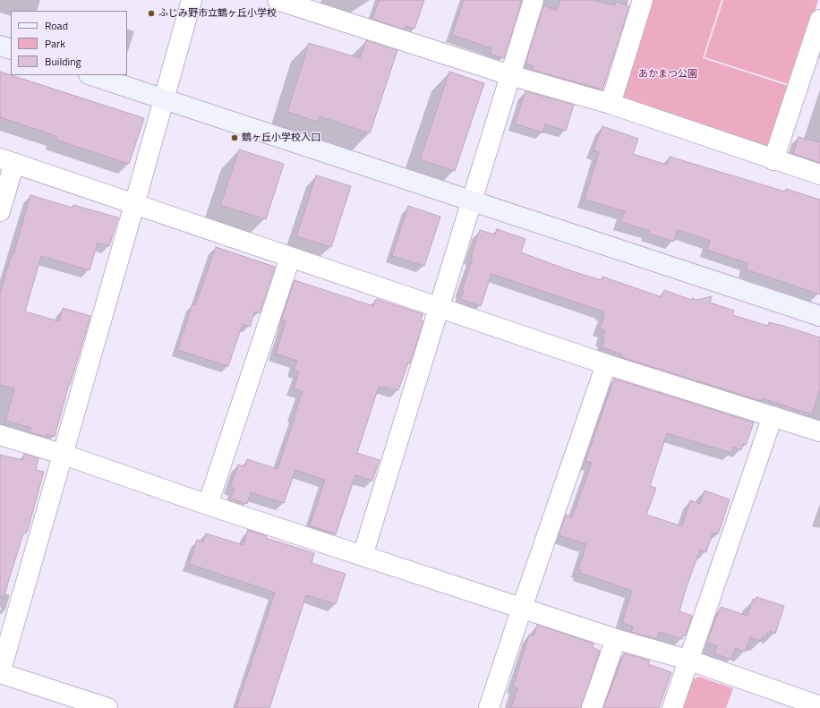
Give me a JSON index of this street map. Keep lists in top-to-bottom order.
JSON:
{
  "parks": ["あかまつ公園"],
  "places": ["ふじみ野市立鶴ヶ丘小学校", "鶴ヶ丘小学校入口"],
  "legend": ["Road", "Park", "Building"]
}
